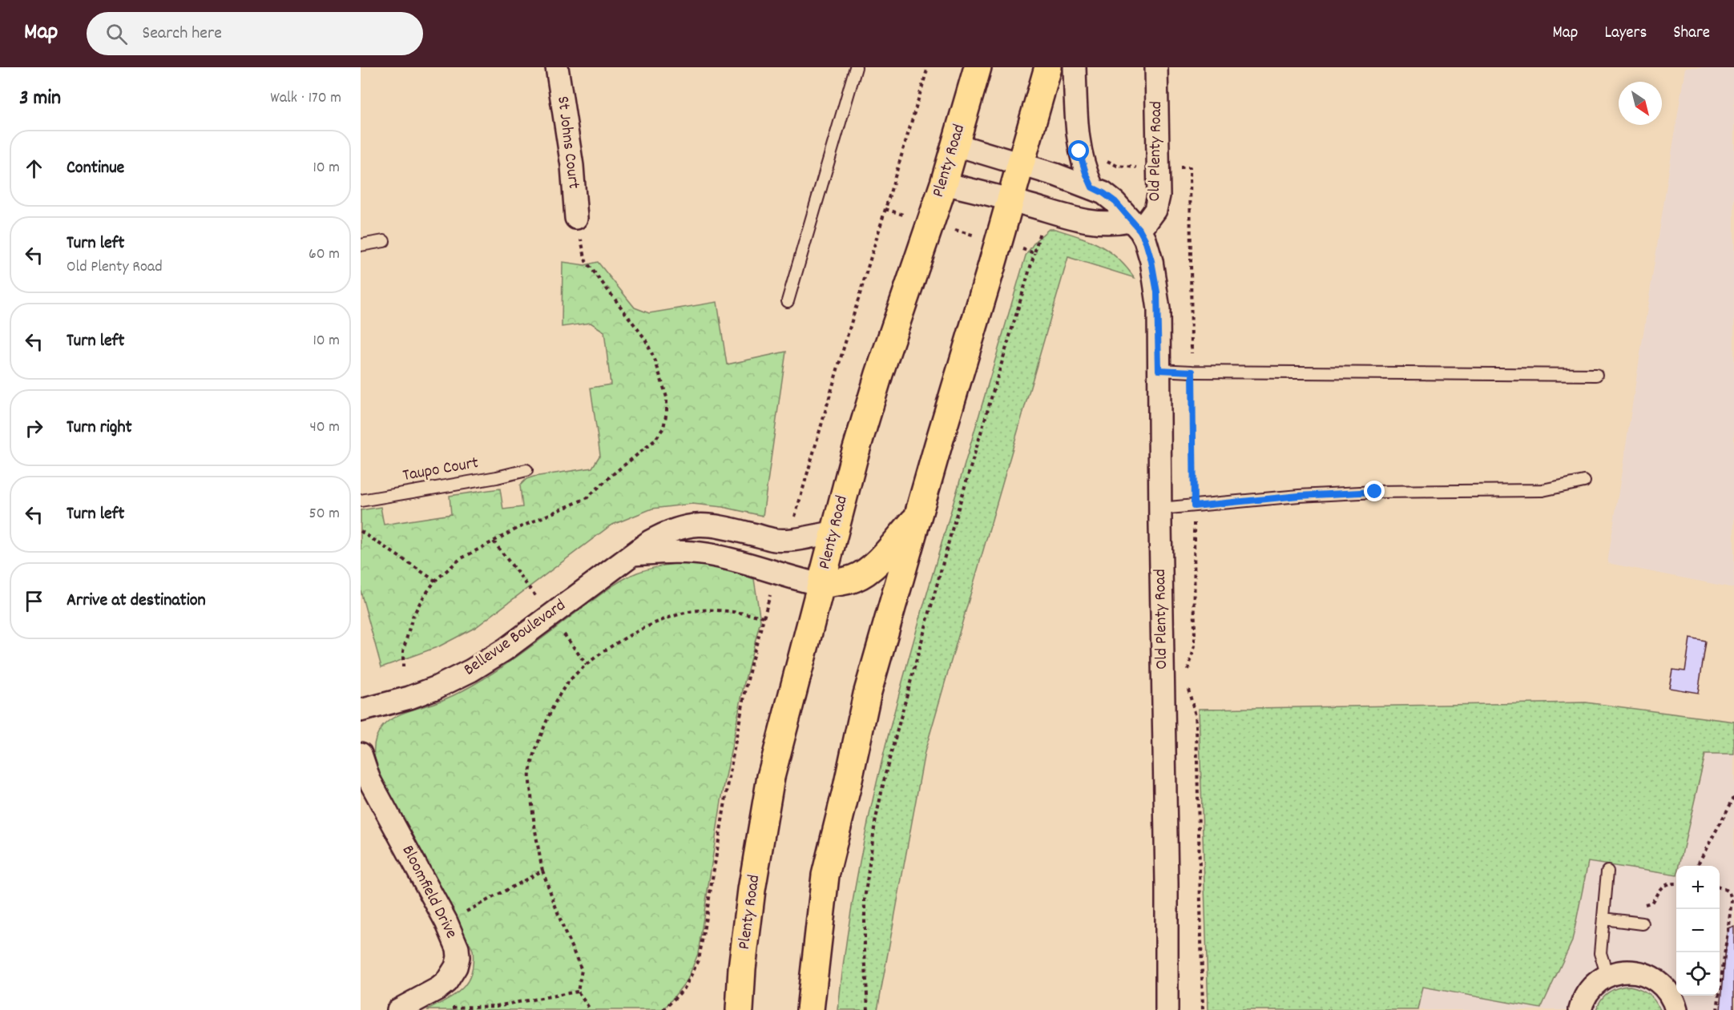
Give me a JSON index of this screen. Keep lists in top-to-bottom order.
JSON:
{
  "streets": {
    "highway": ["Plenty Road"],
    "street": [
      "St Johns Court",
      "Old Plenty Road",
      "Bellevue Boulevard",
      "Bloomfield Drive"
    ],
    "lane": ["Taupo Court"]
  },
  "crossings": [
    ["Old Plenty Road", "Plenty Road"],
    ["Plenty Road", "Bellevue Boulevard"]
  ],
  "north": "bottom right",
  "page": {
    "header": "Map",
    "search": "Search here",
    "nav": ["Map", "Layers", "Share"],
    "heading": ["3 min", "Walk · 170 m"],
    "list": [
      ["Continue", "10 m"],
      ["Turn left", "Old Plenty Road", "60 m"],
      ["Turn left", "10 m"],
      ["Turn right", "40 m"],
      ["Turn left", "50 m"],
      "Arrive at destination"
    ],
    "map_buttons": ["+", "−"]
  }
}
